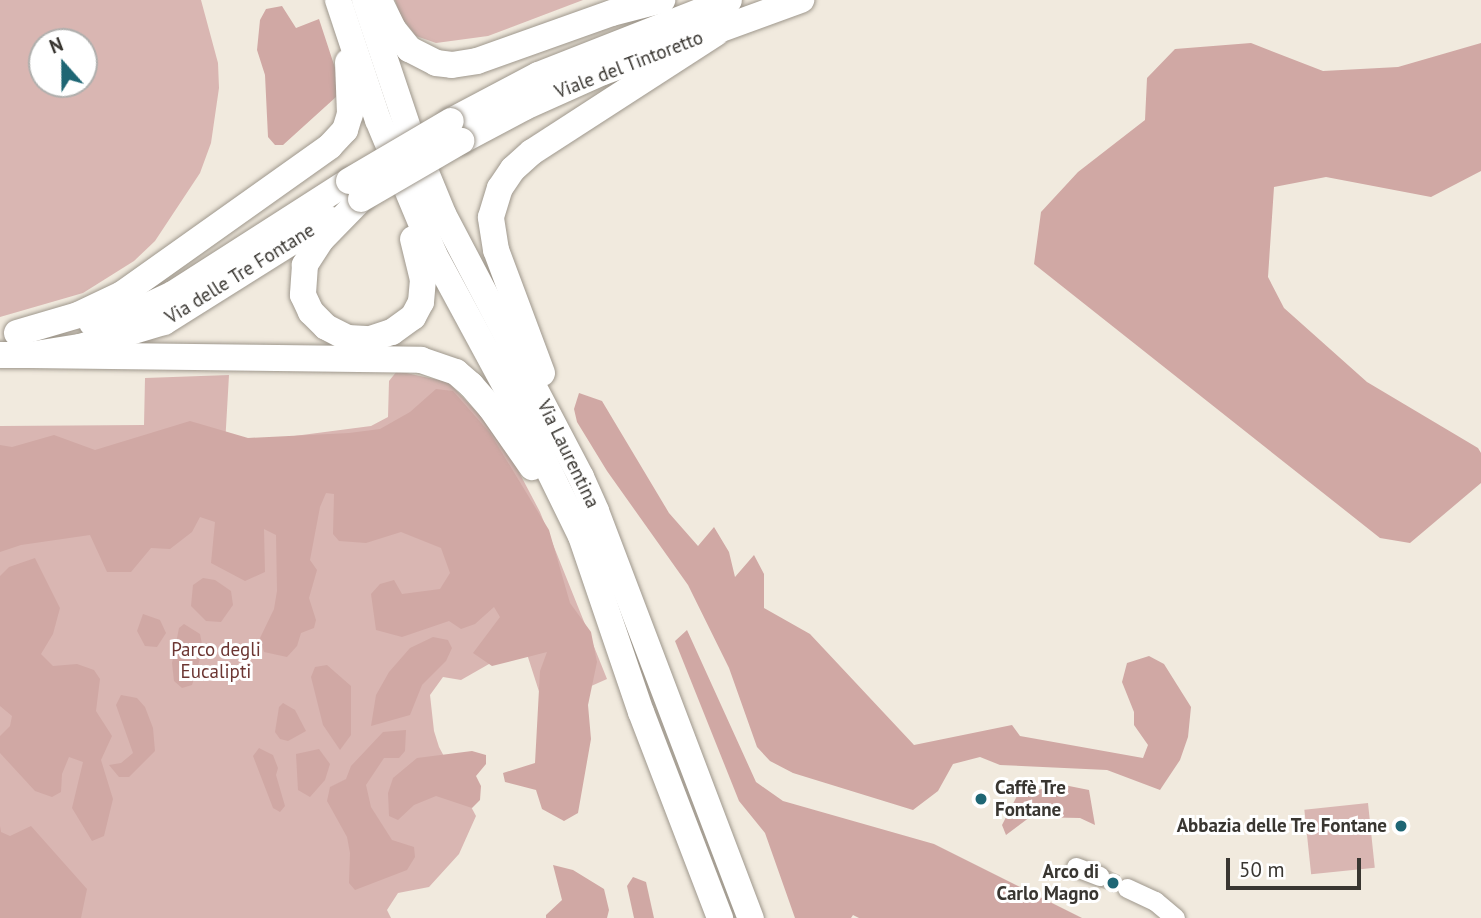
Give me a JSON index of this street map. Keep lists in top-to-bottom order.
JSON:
{
  "streets": {
    "main road": ["Viale del Tintoretto", "Via delle Tre Fontane", "Via Laurentina"]
  },
  "crossings": [
    ["Viale del Tintoretto", "Via delle Tre Fontane"]
  ],
  "parks": ["Parco degli Eucalipti"],
  "places": ["Caffè Tre Fontane", "Abbazia delle Tre Fontane", "Arco di Carlo Magno"],
  "scale_bar": "50 m",
  "north": "top"
}
